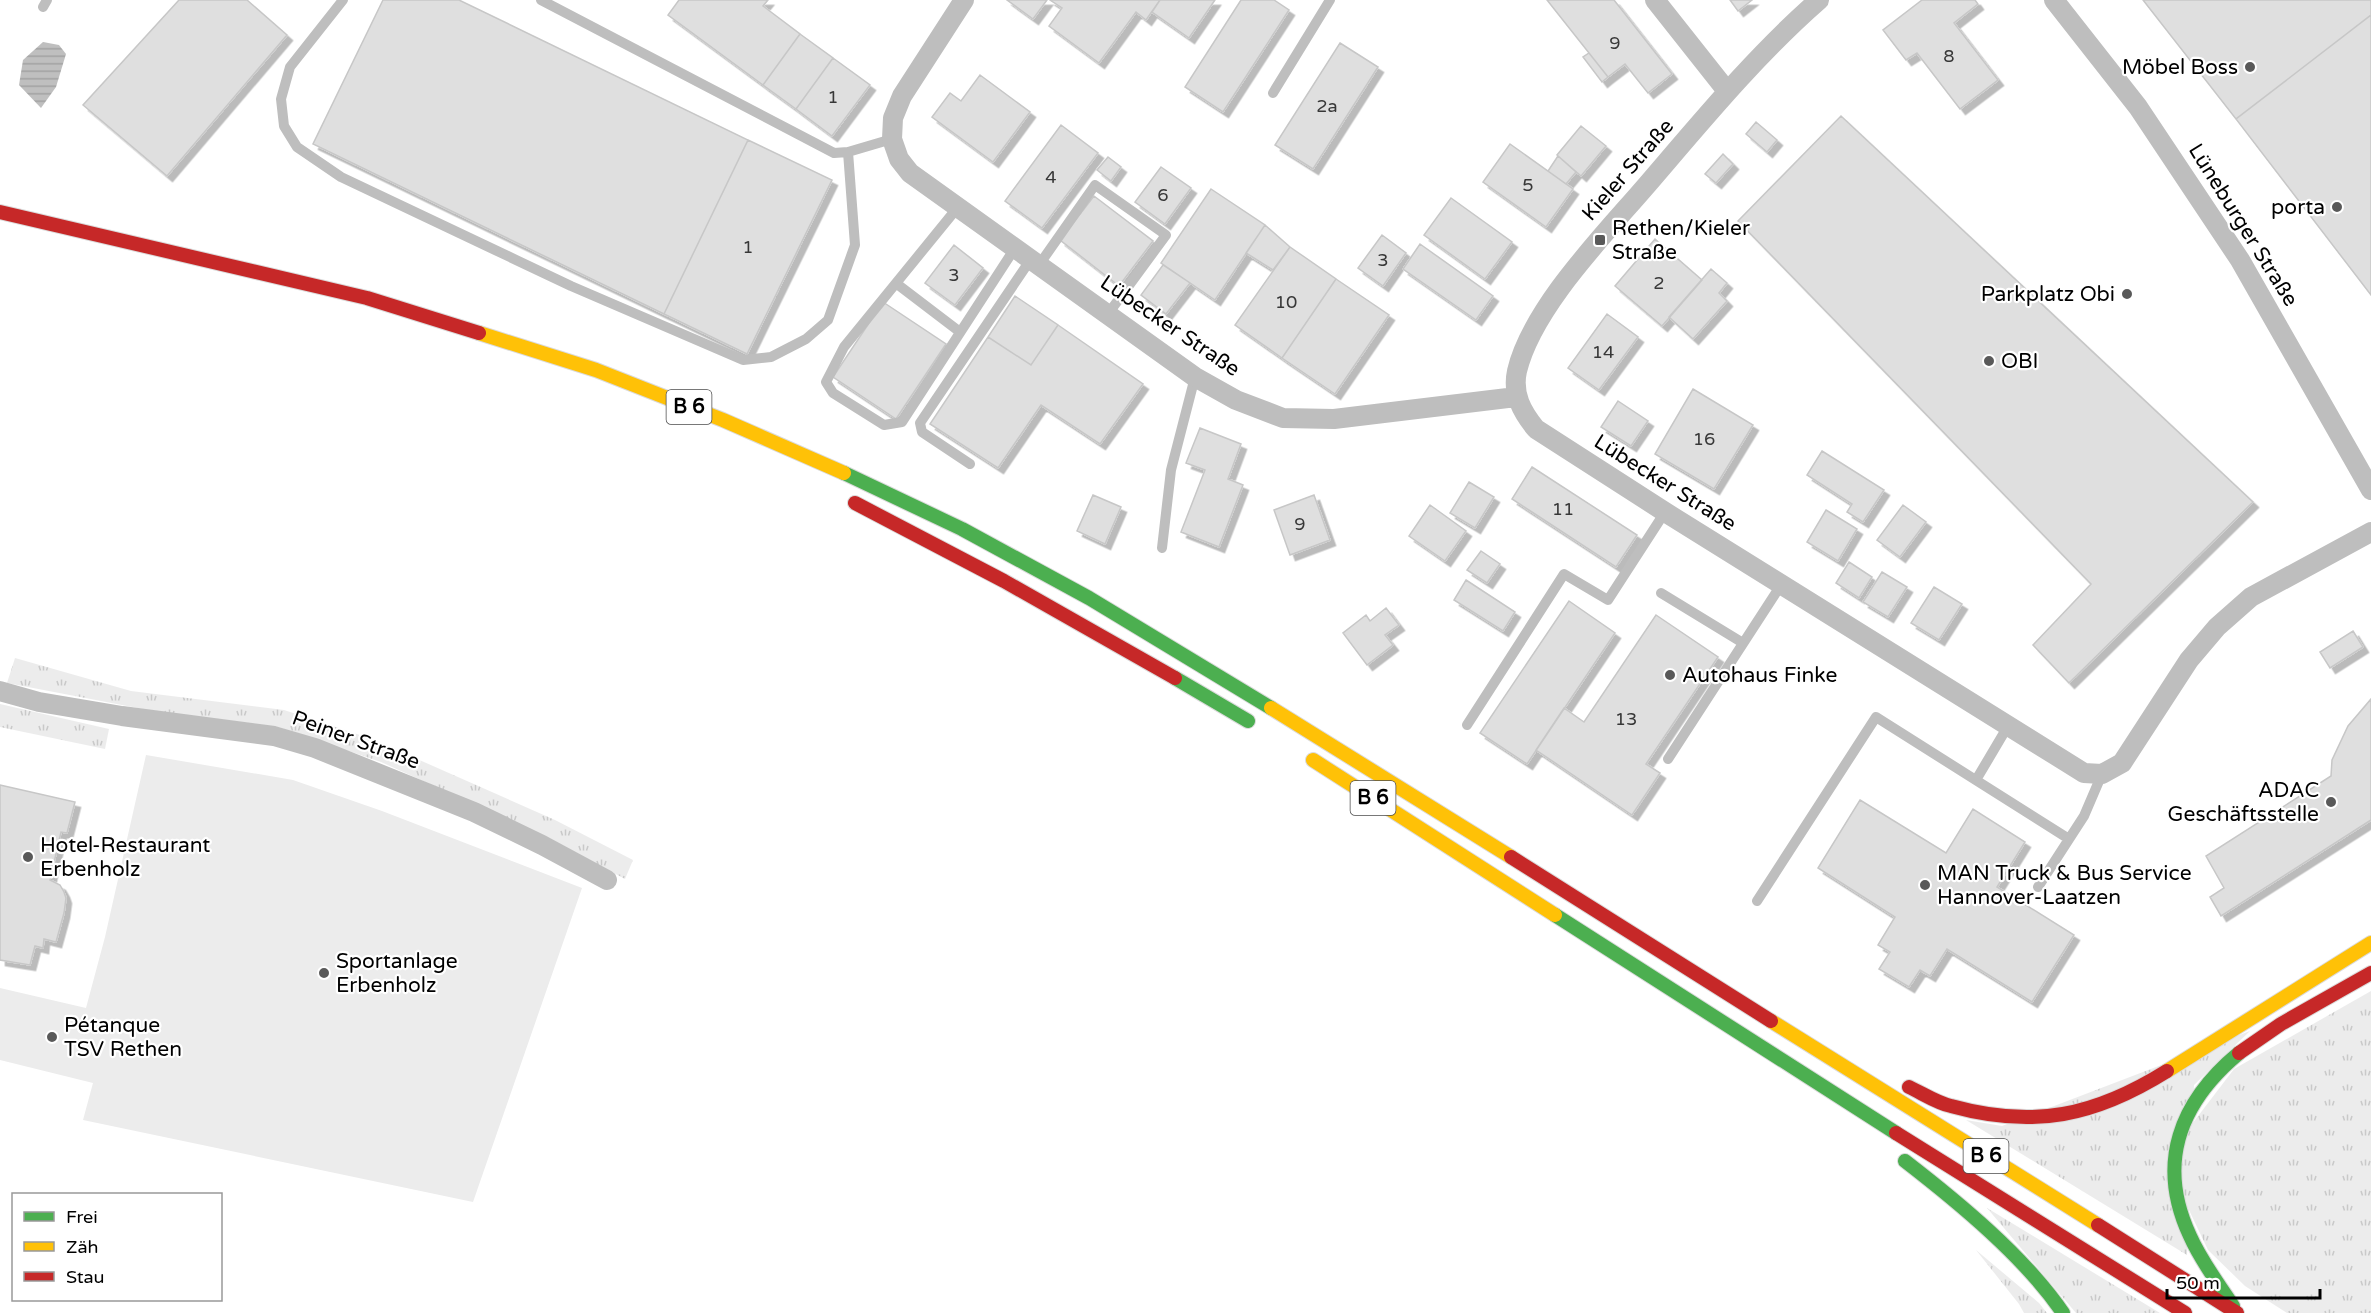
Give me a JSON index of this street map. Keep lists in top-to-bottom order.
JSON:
{
  "streets": {
    "highway": ["B 6"],
    "street": [
      "Kieler Straße",
      "Lüneburger Straße",
      "Lübecker Straße",
      "Peiner Straße"
    ]
  },
  "crossings": [
    ["Kieler Straße", "Lübecker Straße"]
  ],
  "places": {
    "other": [
      "Möbel Boss",
      "porta",
      "Parkplatz Obi",
      "OBI",
      "Autohaus Finke",
      "ADAC Geschäftsstelle",
      "Hotel-Restaurant Erbenholz",
      "MAN Truck & Bus Service Hannover-Laatzen",
      "Sportanlage Erbenholz",
      "Pétanque TSV Rethen"
    ],
    "transit": ["Rethen/Kieler Straße"]
  },
  "house_numbers": [
    "9",
    "8",
    "1",
    "2a",
    "4",
    "5",
    "6",
    "1",
    "3",
    "3",
    "2",
    "10",
    "14",
    "16",
    "11",
    "9",
    "13"
  ],
  "legend": ["Frei", "Zäh", "Stau"],
  "scale_bar": "50 m"
}
